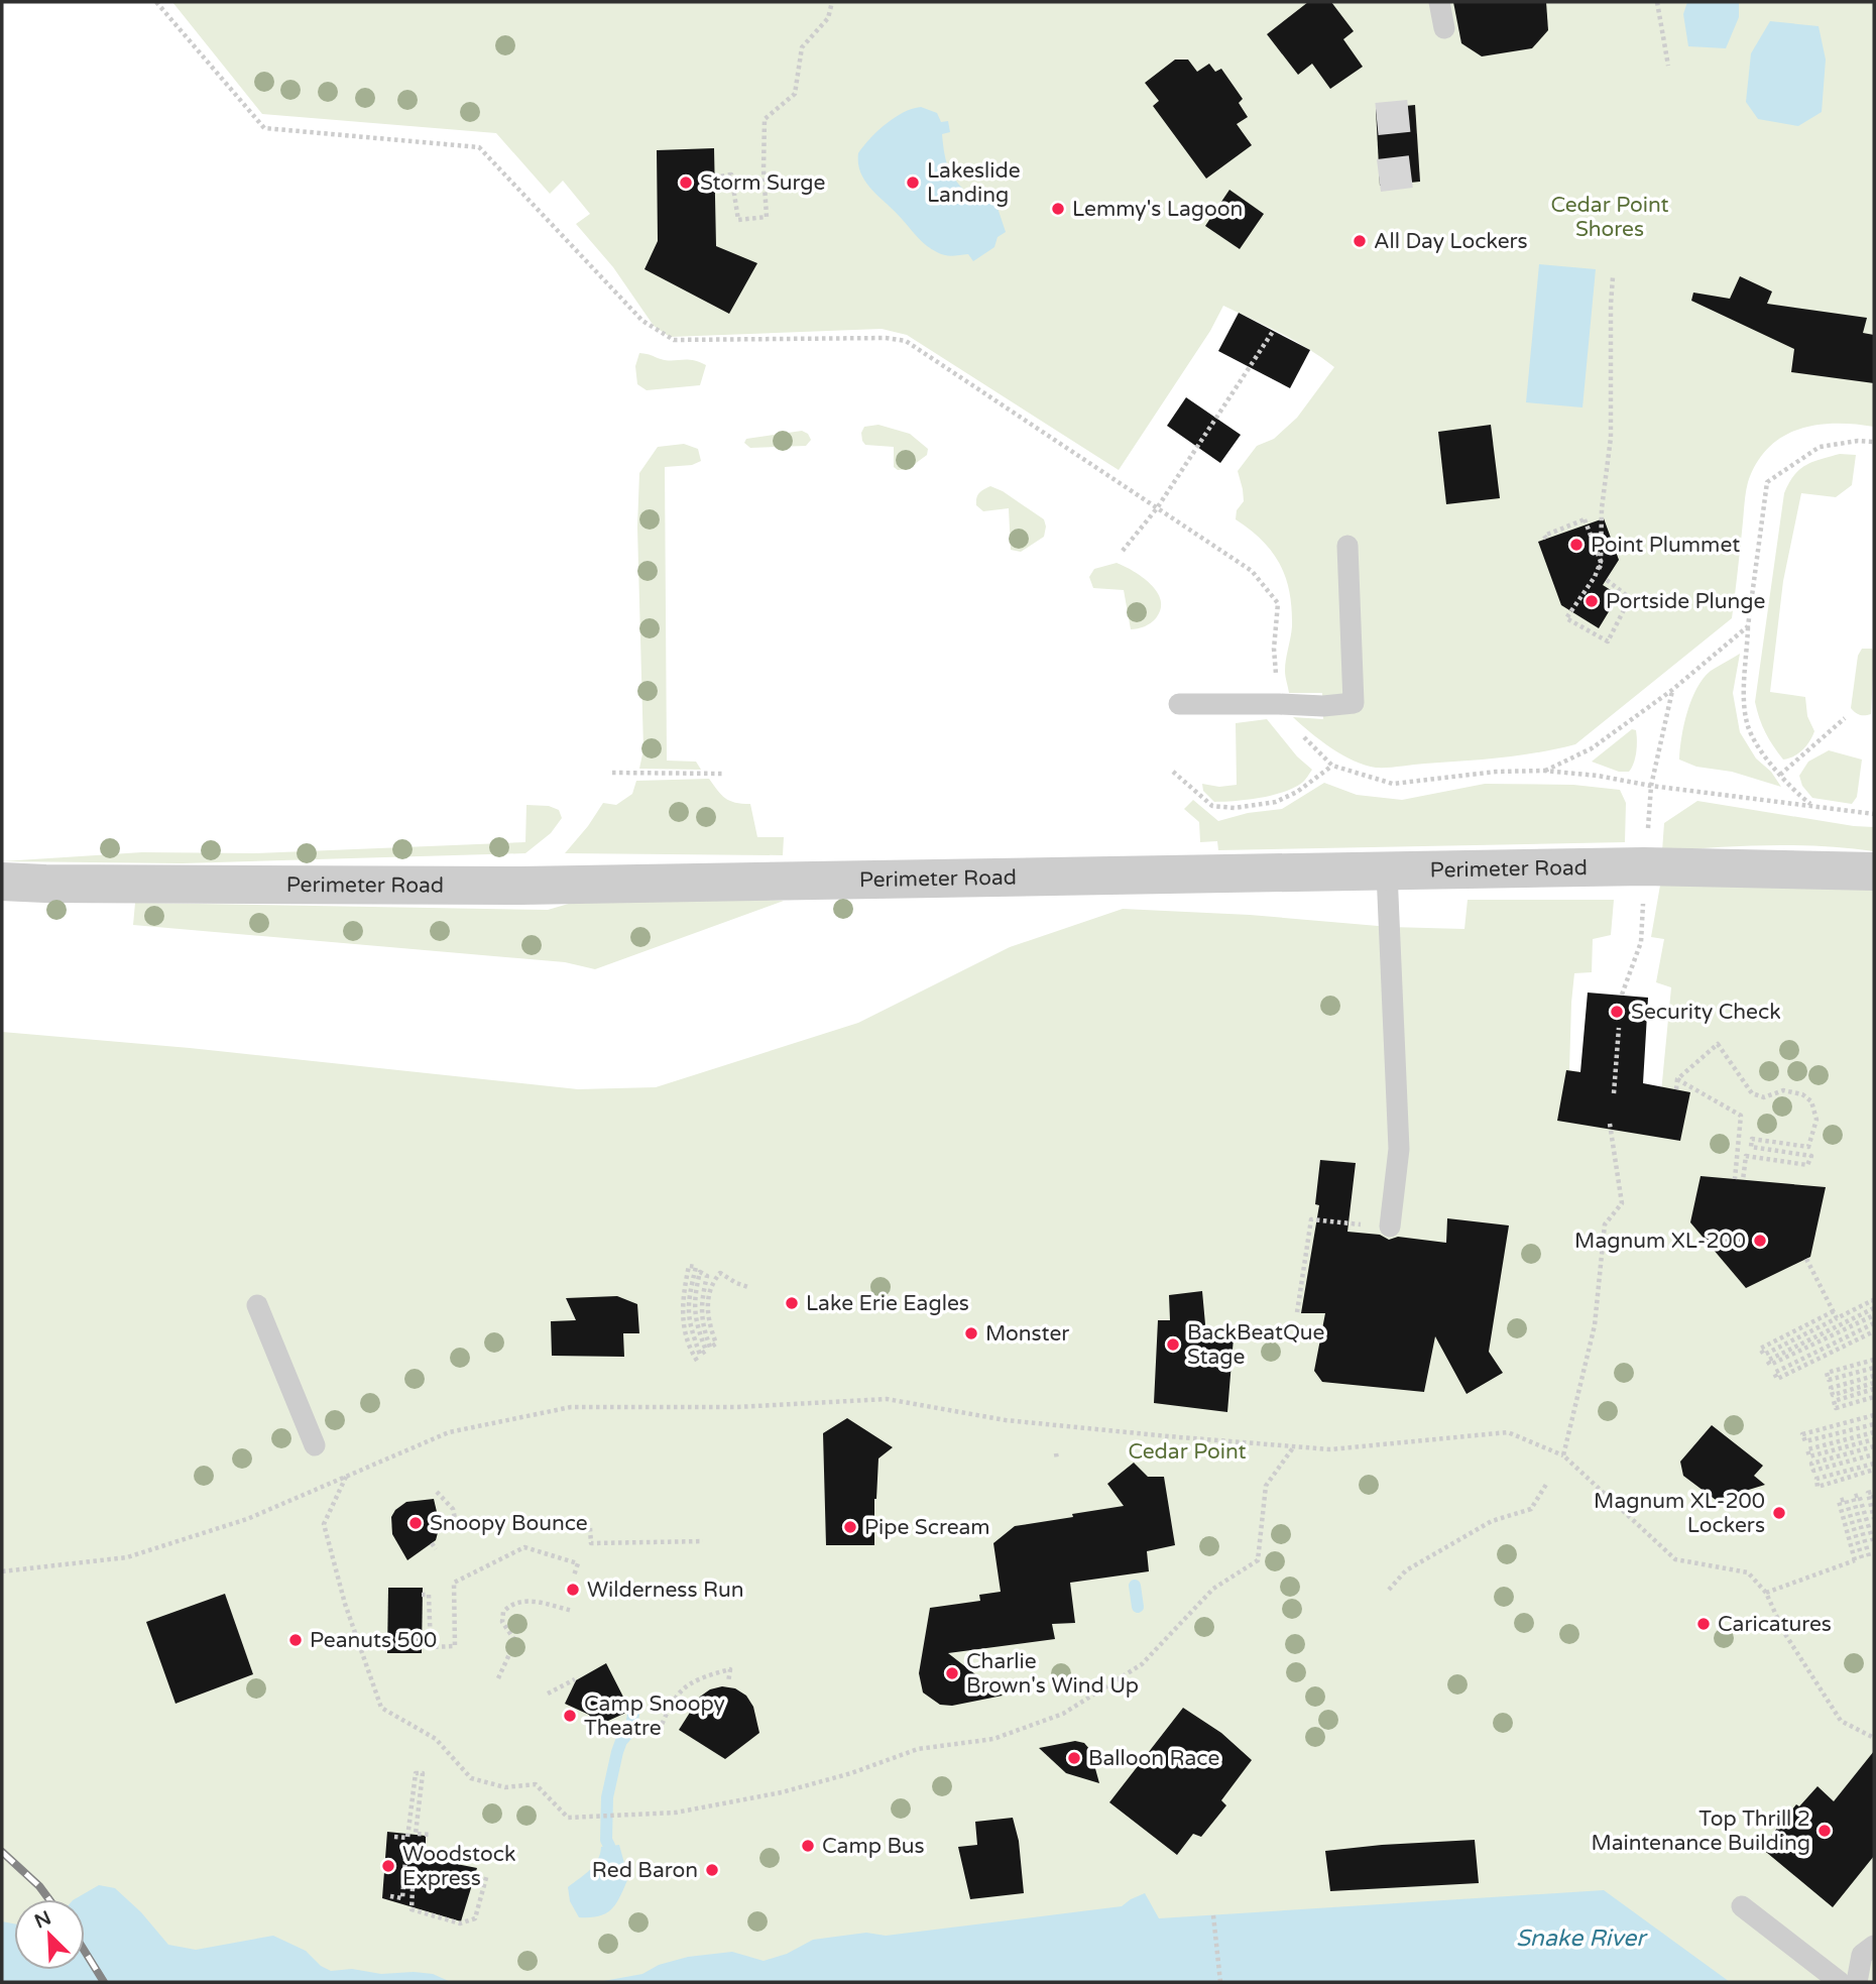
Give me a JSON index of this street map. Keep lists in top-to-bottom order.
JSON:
{
  "streets": {
    "street": ["Perimeter Road"]
  },
  "water": ["Snake River"],
  "parks": ["Cedar Point Shores", "Cedar Point"],
  "places": [
    "Storm Surge",
    "Lakeslide Landing",
    "Lemmy's Lagoon",
    "All Day Lockers",
    "Point Plummet",
    "Portside Plunge",
    "Security Check",
    "Magnum XL-200",
    "Lake Erie Eagles",
    "Monster",
    "BackBeatQue Stage",
    "Magnum XL-200 Lockers",
    "Snoopy Bounce",
    "Pipe Scream",
    "Wilderness Run",
    "Caricatures",
    "Peanuts 500",
    "Charlie Brown's Wind Up",
    "Camp Snoopy Theatre",
    "Balloon Race",
    "Top Thrill 2 Maintenance Building",
    "Camp Bus",
    "Woodstock Express",
    "Red Baron"
  ],
  "north": "top left"
}
